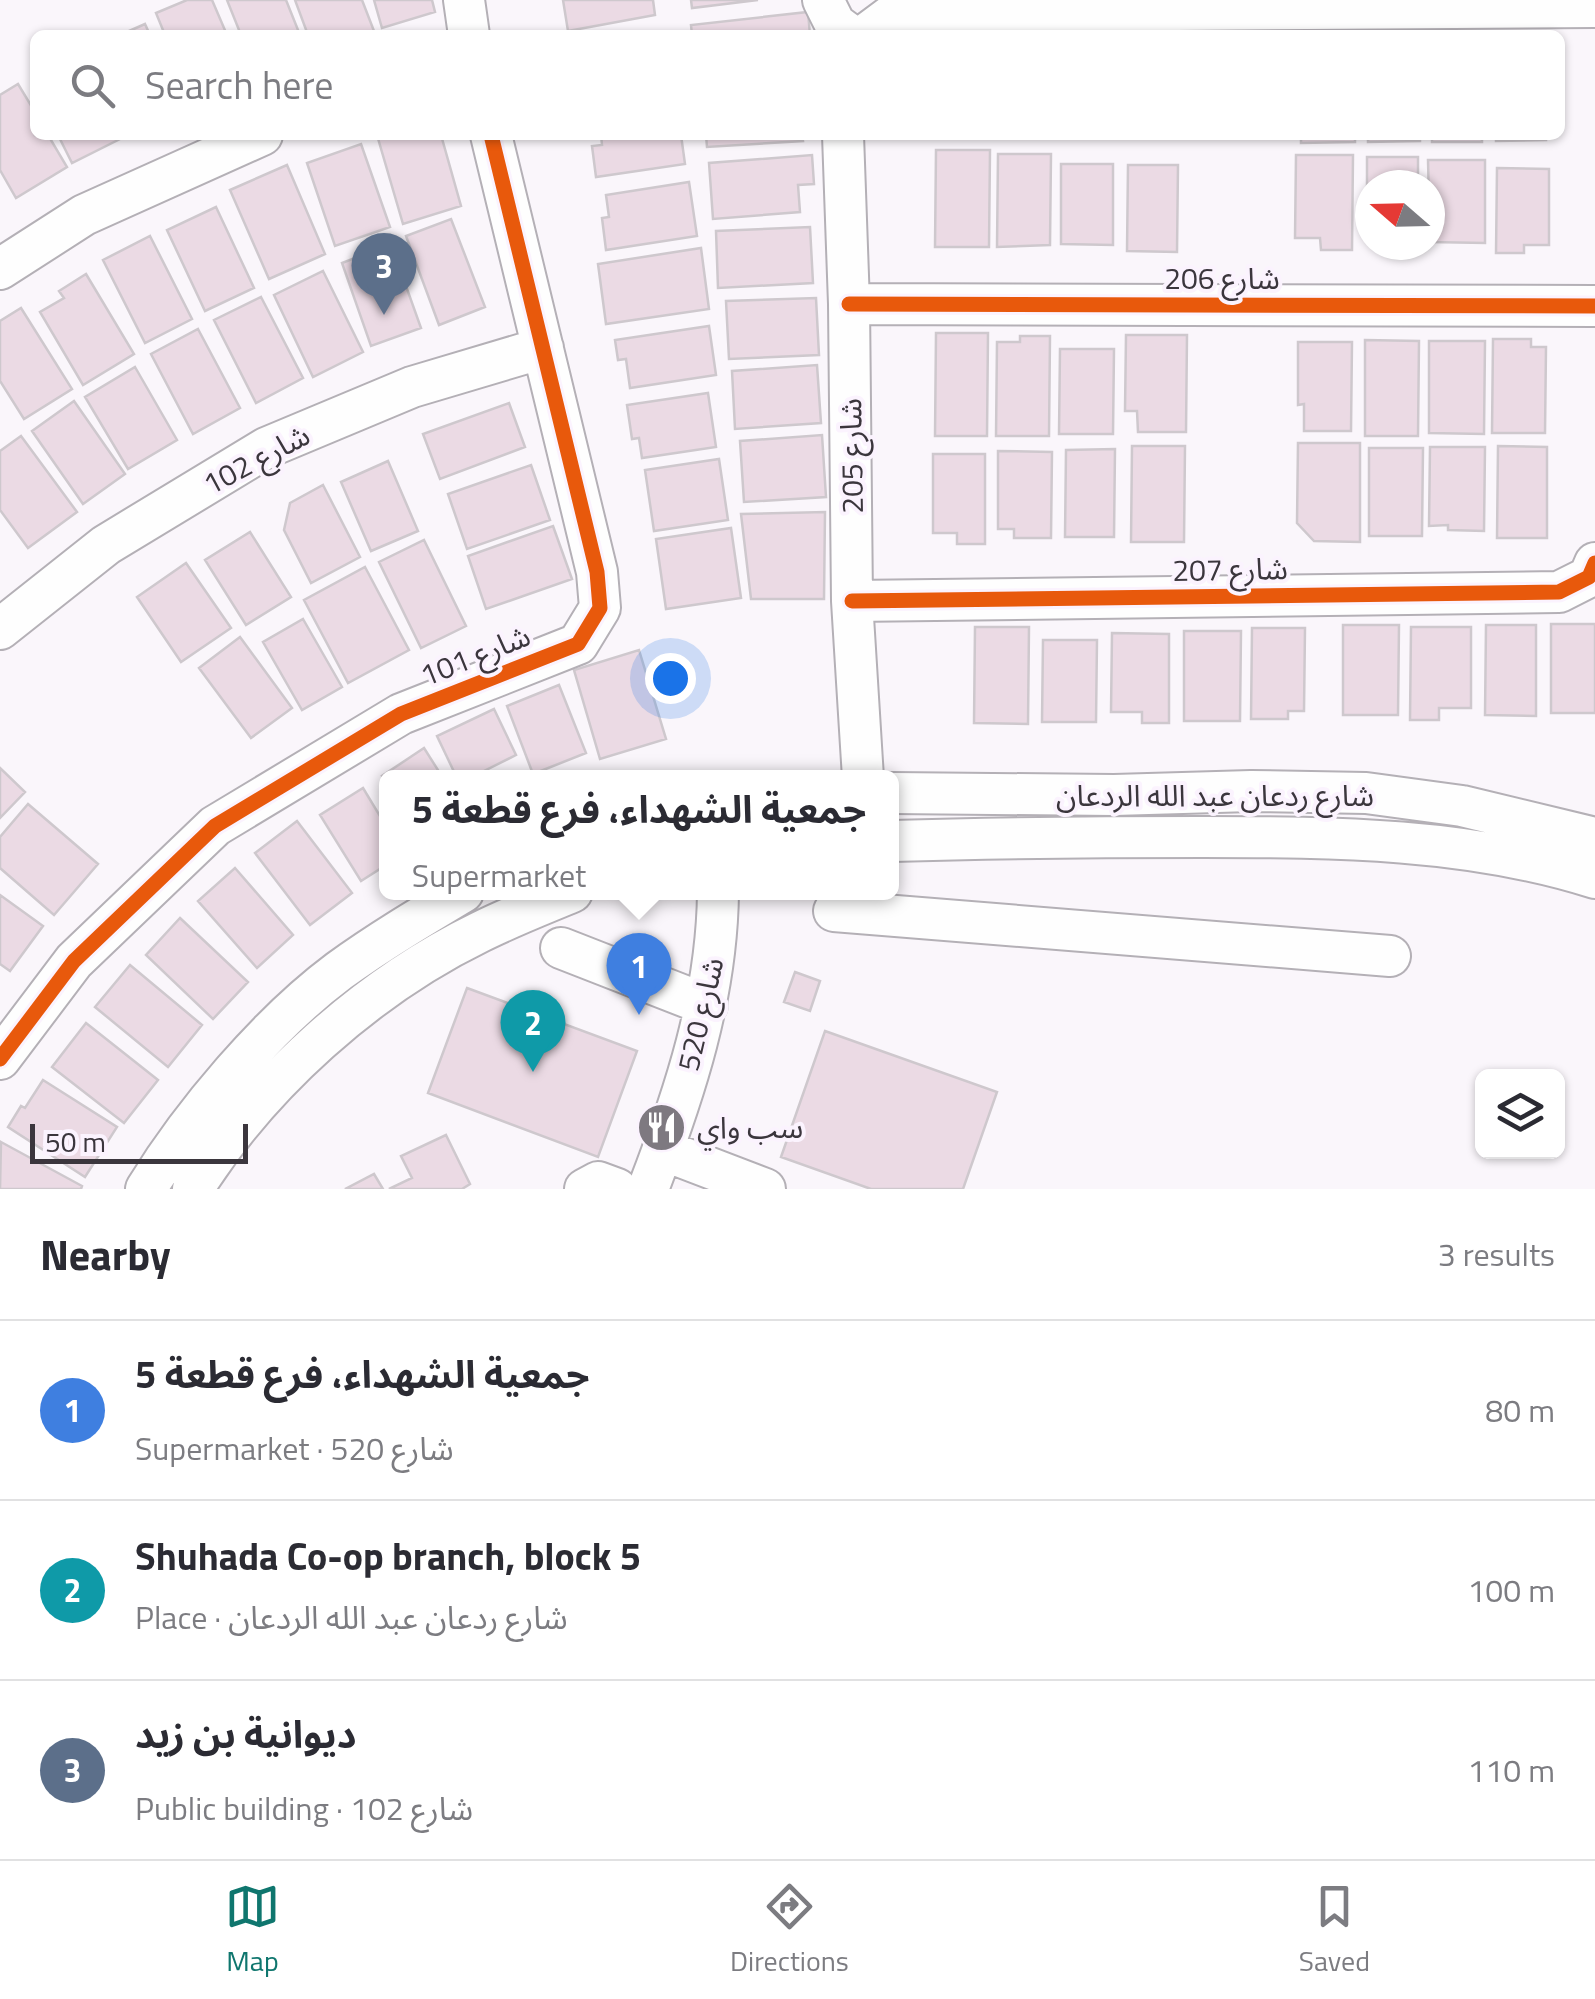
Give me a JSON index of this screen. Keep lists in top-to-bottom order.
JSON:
{
  "streets": {
    "street": [
      "شارع 206",
      "شارع 205",
      "شارع 102",
      "شارع 207",
      "شارع 101",
      "شارع ردعان عبد الله الردعان",
      "شارع 520"
    ]
  },
  "crossings": [
    ["شارع 206", "شارع 205"],
    ["شارع 205", "شارع 207"],
    ["شارع 102", "شارع 101"]
  ],
  "places": {
    "restaurant": ["سب واي"]
  },
  "scale_bar": "50 m",
  "north": "left",
  "page": {
    "search": "Search here",
    "pins": ["3", "1", "2"],
    "popup": ["جمعية الشهداء، فرع قطعة 5", "Supermarket"],
    "scale": "50 m",
    "heading": ["Nearby", "3 results"],
    "list": [
      {
        "mark": "1",
        "name": "جمعية الشهداء، فرع قطعة 5",
        "note": "Supermarket · شارع 520",
        "value": "80 m"
      },
      {
        "mark": "2",
        "name": "Shuhada Co-op branch, block 5",
        "note": "Place · شارع ردعان عبد الله الردعان",
        "value": "100 m"
      },
      {
        "mark": "3",
        "name": "ديوانية بن زيد",
        "note": "Public building · شارع 102",
        "value": "110 m"
      }
    ],
    "nav": ["Map", "Directions", "Saved"]
  }
}
